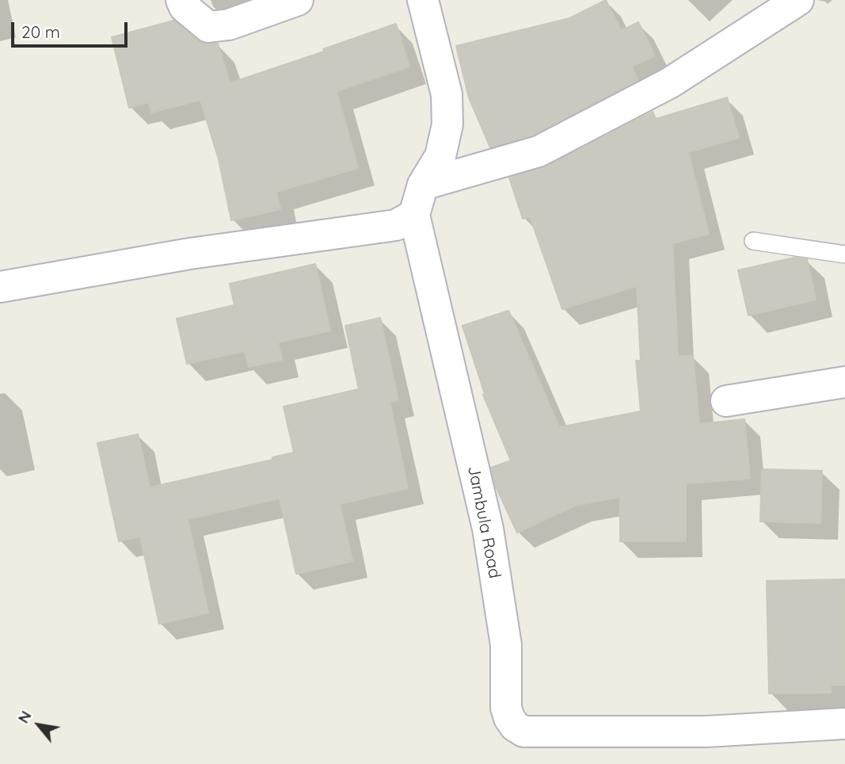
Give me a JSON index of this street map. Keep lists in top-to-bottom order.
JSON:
{
  "streets": {
    "street": ["Jambula Road"]
  },
  "scale_bar": "20 m",
  "north": "top left"
}
